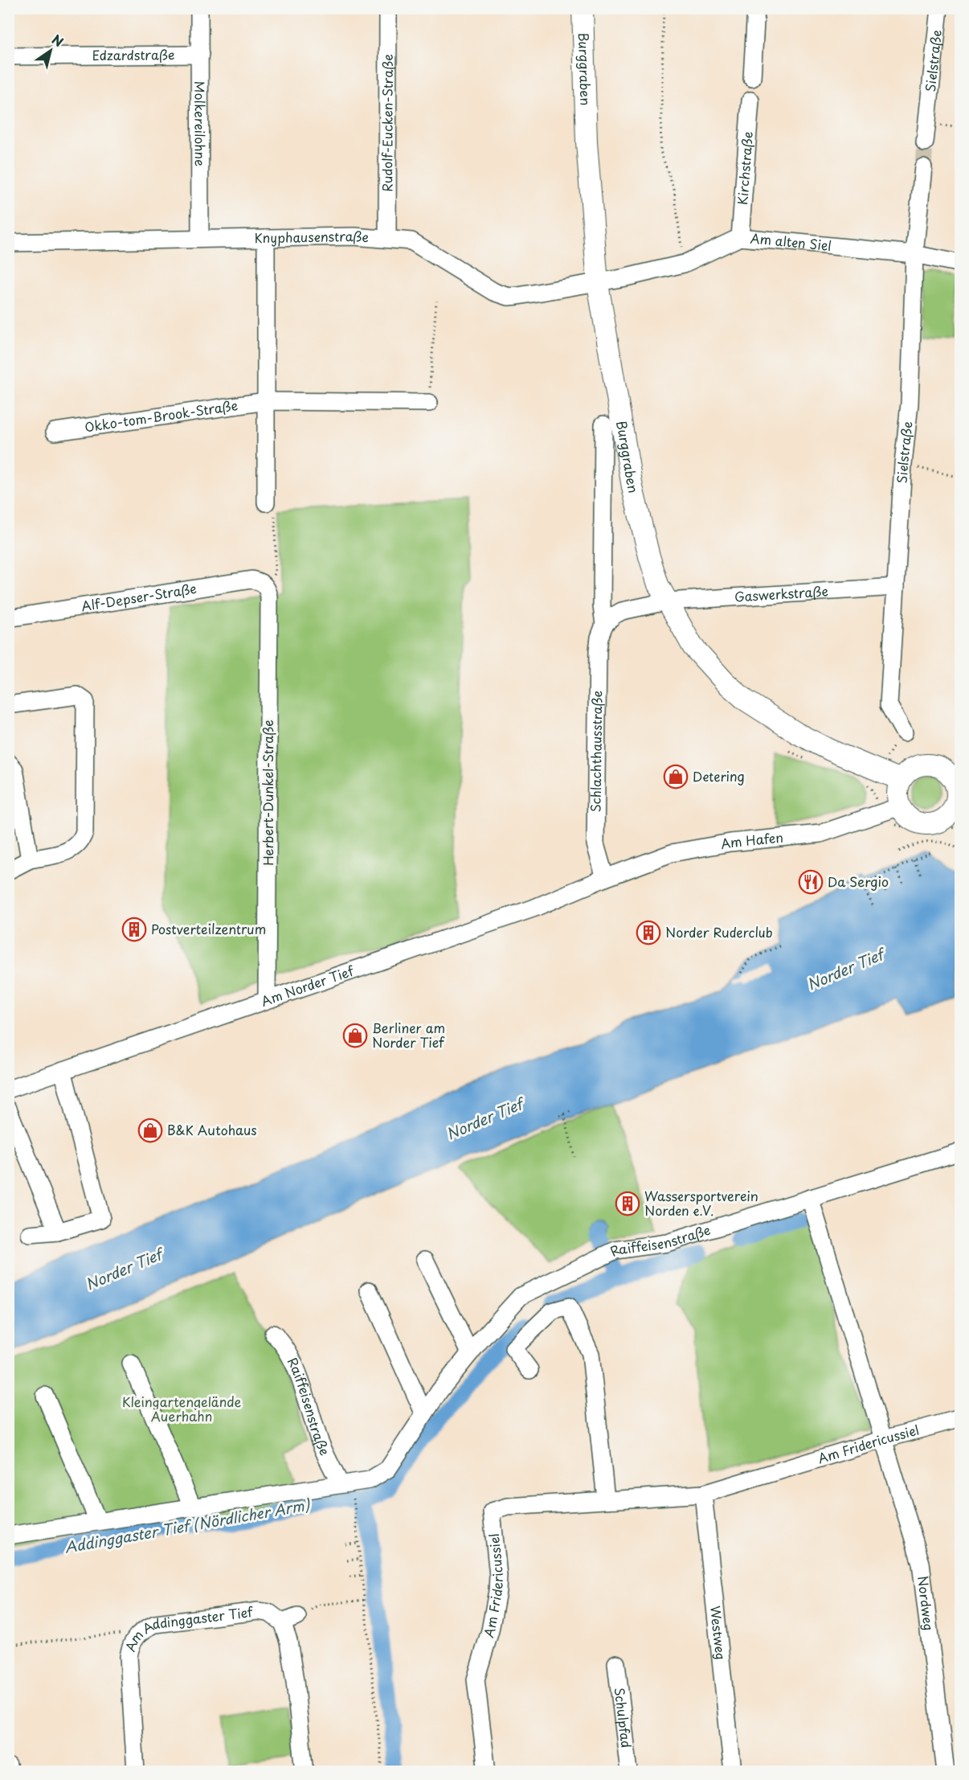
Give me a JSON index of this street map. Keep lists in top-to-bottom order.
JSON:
{
  "streets": {
    "main road": ["Burggraben"],
    "street": [
      "Edzardstraße",
      "Sielstraße",
      "Molkereilohne",
      "Rudolf-Eucken-Straße",
      "Kirchstraße",
      "Knyphausenstraße",
      "Am alten Siel",
      "Okko-tom-Brook-Straße",
      "Gaswerkstraße",
      "Alf-Depser-Straße",
      "Schlachthausstraße",
      "Herbert-Dunkel-Straße",
      "Am Hafen",
      "Am Norder Tief",
      "Raiffeisenstraße",
      "Am Fridericussiel",
      "Nordweg",
      "Westweg",
      "Am Addinggaster Tief",
      "Schulpfad"
    ]
  },
  "crossings": [
    ["Edzardstraße", "Molkereilohne"],
    ["Sielstraße", "Am alten Siel"],
    ["Sielstraße", "Gaswerkstraße"],
    ["Burggraben", "Knyphausenstraße"],
    ["Burggraben", "Am alten Siel"],
    ["Burggraben", "Gaswerkstraße"],
    ["Burggraben", "Am Hafen"],
    ["Molkereilohne", "Knyphausenstraße"],
    ["Rudolf-Eucken-Straße", "Knyphausenstraße"],
    ["Kirchstraße", "Am alten Siel"],
    ["Knyphausenstraße", "Am alten Siel"],
    ["Alf-Depser-Straße", "Herbert-Dunkel-Straße"],
    ["Schlachthausstraße", "Am Hafen"],
    ["Schlachthausstraße", "Am Norder Tief"],
    ["Herbert-Dunkel-Straße", "Am Norder Tief"],
    ["Am Hafen", "Am Norder Tief"],
    ["Raiffeisenstraße", "Nordweg"],
    ["Am Fridericussiel", "Nordweg"],
    ["Am Fridericussiel", "Westweg"]
  ],
  "water": ["Norder Tief", "Addinggaster Tief (Nördlicher Arm)"],
  "parks": ["Kleingartengelände Auerhahn"],
  "places": {
    "shop": ["Detering", "Berliner am Norder Tief", "B&K Autohaus"],
    "restaurant": ["Da Sergio"],
    "building": ["Postverteilzentrum", "Norder Ruderclub", "Wassersportverein Norden e.V."]
  },
  "north": "top right"
}
